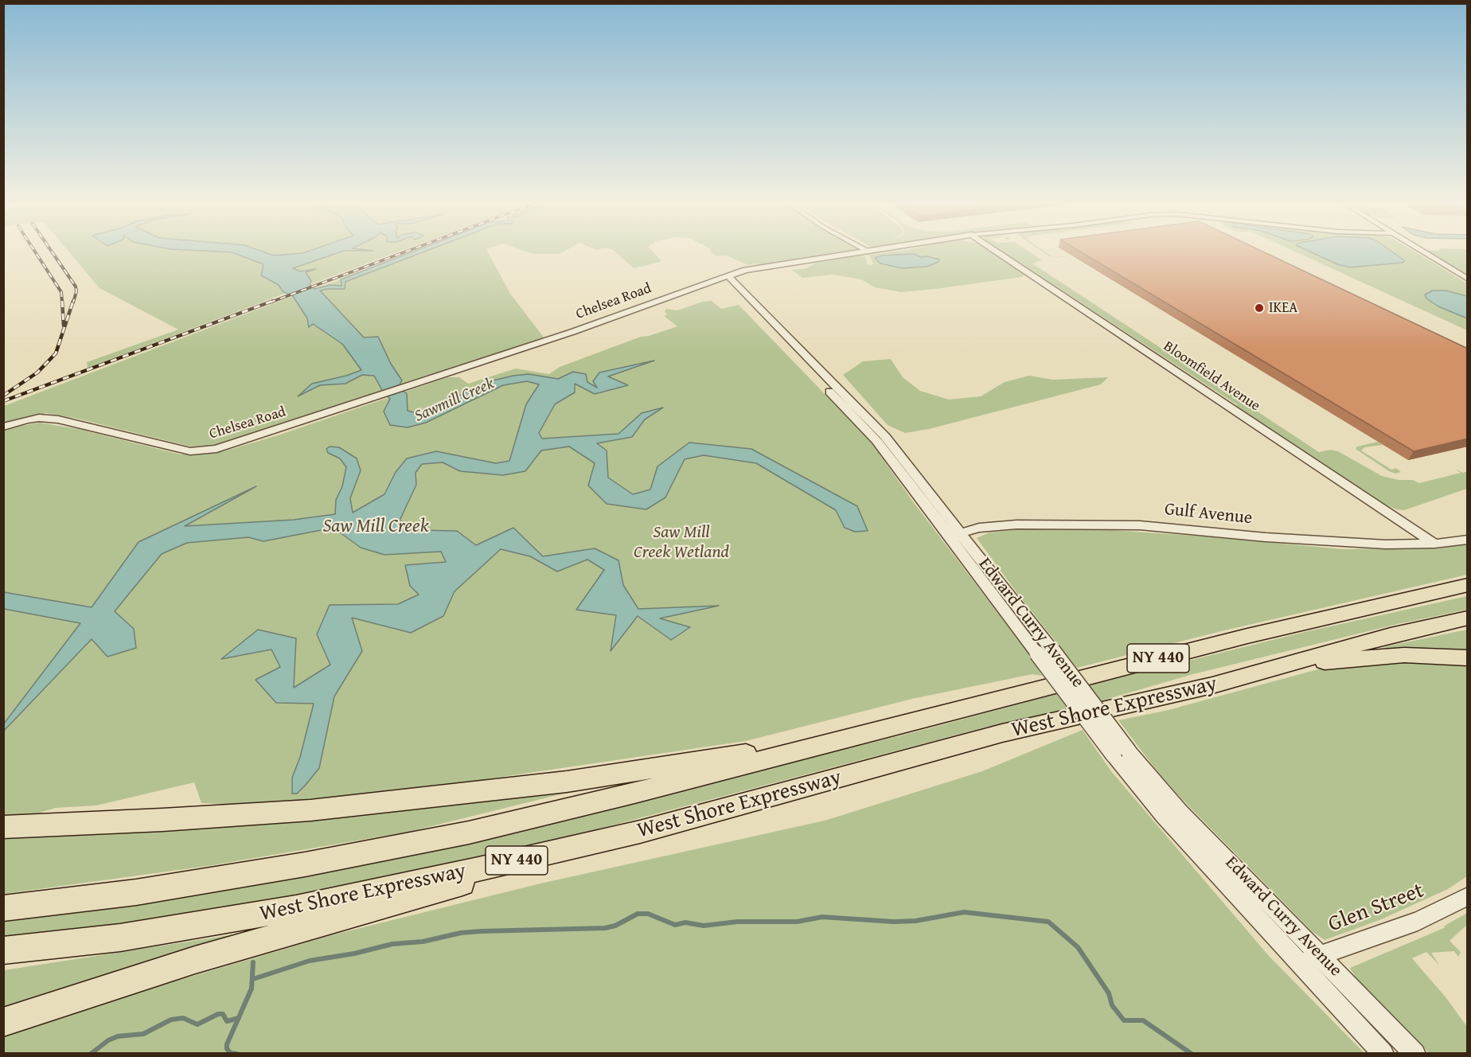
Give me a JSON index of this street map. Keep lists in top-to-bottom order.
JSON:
{
  "streets": {
    "highway": ["NY 440", "West Shore Expressway"],
    "street": [
      "Chelsea Road",
      "Bloomfield Avenue",
      "Gulf Avenue",
      "Edward Curry Avenue",
      "Glen Street"
    ]
  },
  "crossings": [
    ["Chelsea Road", "Edward Curry Avenue"],
    ["Bloomfield Avenue", "Gulf Avenue"],
    ["Gulf Avenue", "Edward Curry Avenue"],
    ["Edward Curry Avenue", "Glen Street"]
  ],
  "water": ["Sawmill Creek", "Saw Mill Creek"],
  "parks": ["Saw Mill Creek Wetland"],
  "places": ["IKEA"]
}
